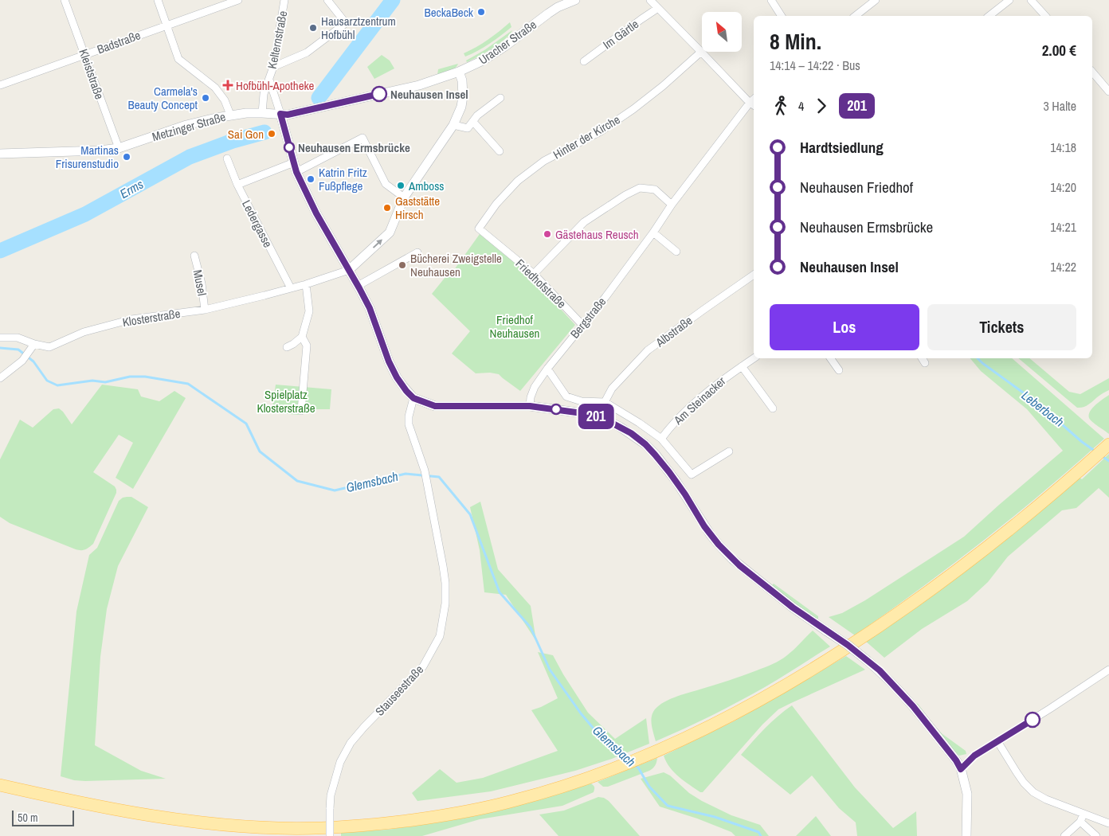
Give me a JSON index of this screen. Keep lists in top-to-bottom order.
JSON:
{
  "streets": {
    "street": [
      "Im Gärtle",
      "Kelternstraße",
      "Badstraße",
      "Uracher Straße",
      "Kleiststraße",
      "Metzinger Straße",
      "Hinter der Kirche",
      "Ledergasse",
      "Musel",
      "Friedhofstraße",
      "Klosterstraße",
      "Bergstraße",
      "Albstraße",
      "Am Steinacker",
      "Stauseestraße"
    ]
  },
  "crossings": [
    ["Kelternstraße", "Uracher Straße"],
    ["Kelternstraße", "Metzinger Straße"],
    ["Badstraße", "Kleiststraße"],
    ["Uracher Straße", "Metzinger Straße"],
    ["Kleiststraße", "Metzinger Straße"],
    ["Hinter der Kirche", "Friedhofstraße"],
    ["Ledergasse", "Klosterstraße"],
    ["Musel", "Klosterstraße"],
    ["Friedhofstraße", "Bergstraße"]
  ],
  "water": ["Erms", "Leberbach", "Glemsbach"],
  "parks": ["Friedhof Neuhausen", "Spielplatz Klosterstraße"],
  "places": {
    "other": [
      "BeckaBeck",
      "Hausarztzentrum Hofbühl",
      "Neuhausen Insel",
      "Carmela's Beauty Concept",
      "Sai Gon",
      "Neuhausen Ermsbrücke",
      "Martinas Frisurenstudio",
      "Katrin Fritz Fußpflege",
      "Amboss",
      "Gaststätte Hirsch",
      "Gästehaus Reusch",
      "Bücherei Zweigstelle Neuhausen"
    ],
    "health": ["Hofbühl-Apotheke"]
  },
  "lines": ["bus line 201"],
  "scale_bar": "50 m",
  "north": "top left",
  "page": {
    "on_map": "201",
    "heading": ["8 Min.", "14:14 – 14:22 · Bus", "2.00 €"],
    "legs": ["4", "201", "3 Halte"],
    "list": [
      {
        "name": "Hardtsiedlung",
        "value": "14:18"
      },
      {
        "name": "Neuhausen Friedhof",
        "value": "14:20"
      },
      {
        "name": "Neuhausen Ermsbrücke",
        "value": "14:21"
      },
      {
        "name": "Neuhausen Insel",
        "value": "14:22"
      }
    ],
    "buttons": ["Los", "Tickets"],
    "scale": "50 m"
  }
}
